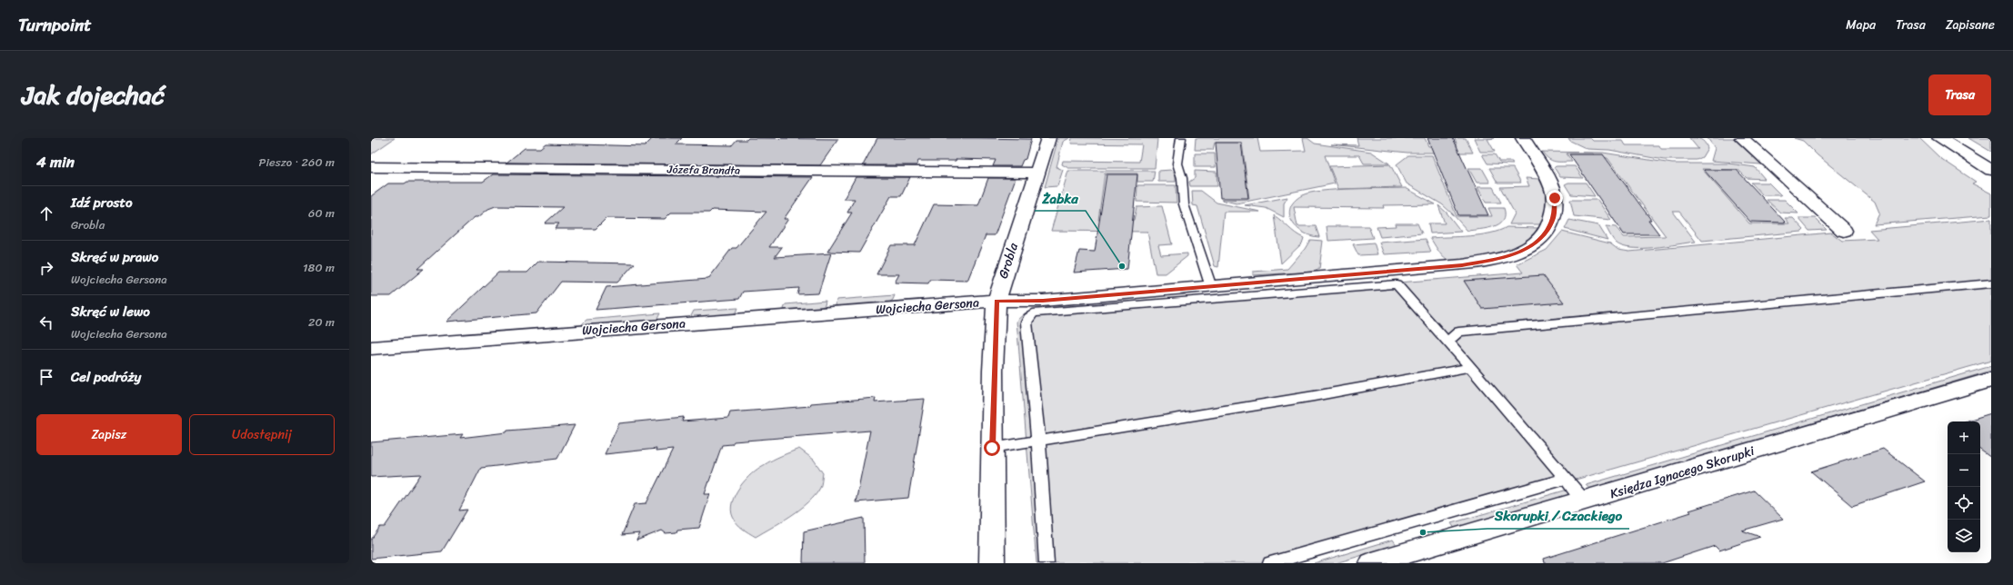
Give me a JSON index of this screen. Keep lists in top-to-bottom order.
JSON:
{
  "streets": {
    "street": [
      "Józefa Brandta",
      "Grobla",
      "Wojciecha Gersona",
      "Księdza Ignacego Skorupki"
    ]
  },
  "crossings": [
    ["Józefa Brandta", "Grobla"],
    ["Grobla", "Wojciecha Gersona"]
  ],
  "places": ["Żabka", "Skorupki / Czackiego"],
  "page": {
    "header": "Turnpoint",
    "nav": ["Mapa", "Trasa", "Zapisane"],
    "title": "Jak dojechać",
    "buttons": [
      "Trasa",
      ["Zapisz", "Udostępnij"]
    ],
    "heading": ["4 min", "Pieszo · 260 m"],
    "list": [
      ["Idź prosto", "Grobla", "60 m"],
      ["Skręć w prawo", "Wojciecha Gersona", "180 m"],
      ["Skręć w lewo", "Wojciecha Gersona", "20 m"],
      "Cel podróży"
    ],
    "map_buttons": ["+", "−"]
  }
}
